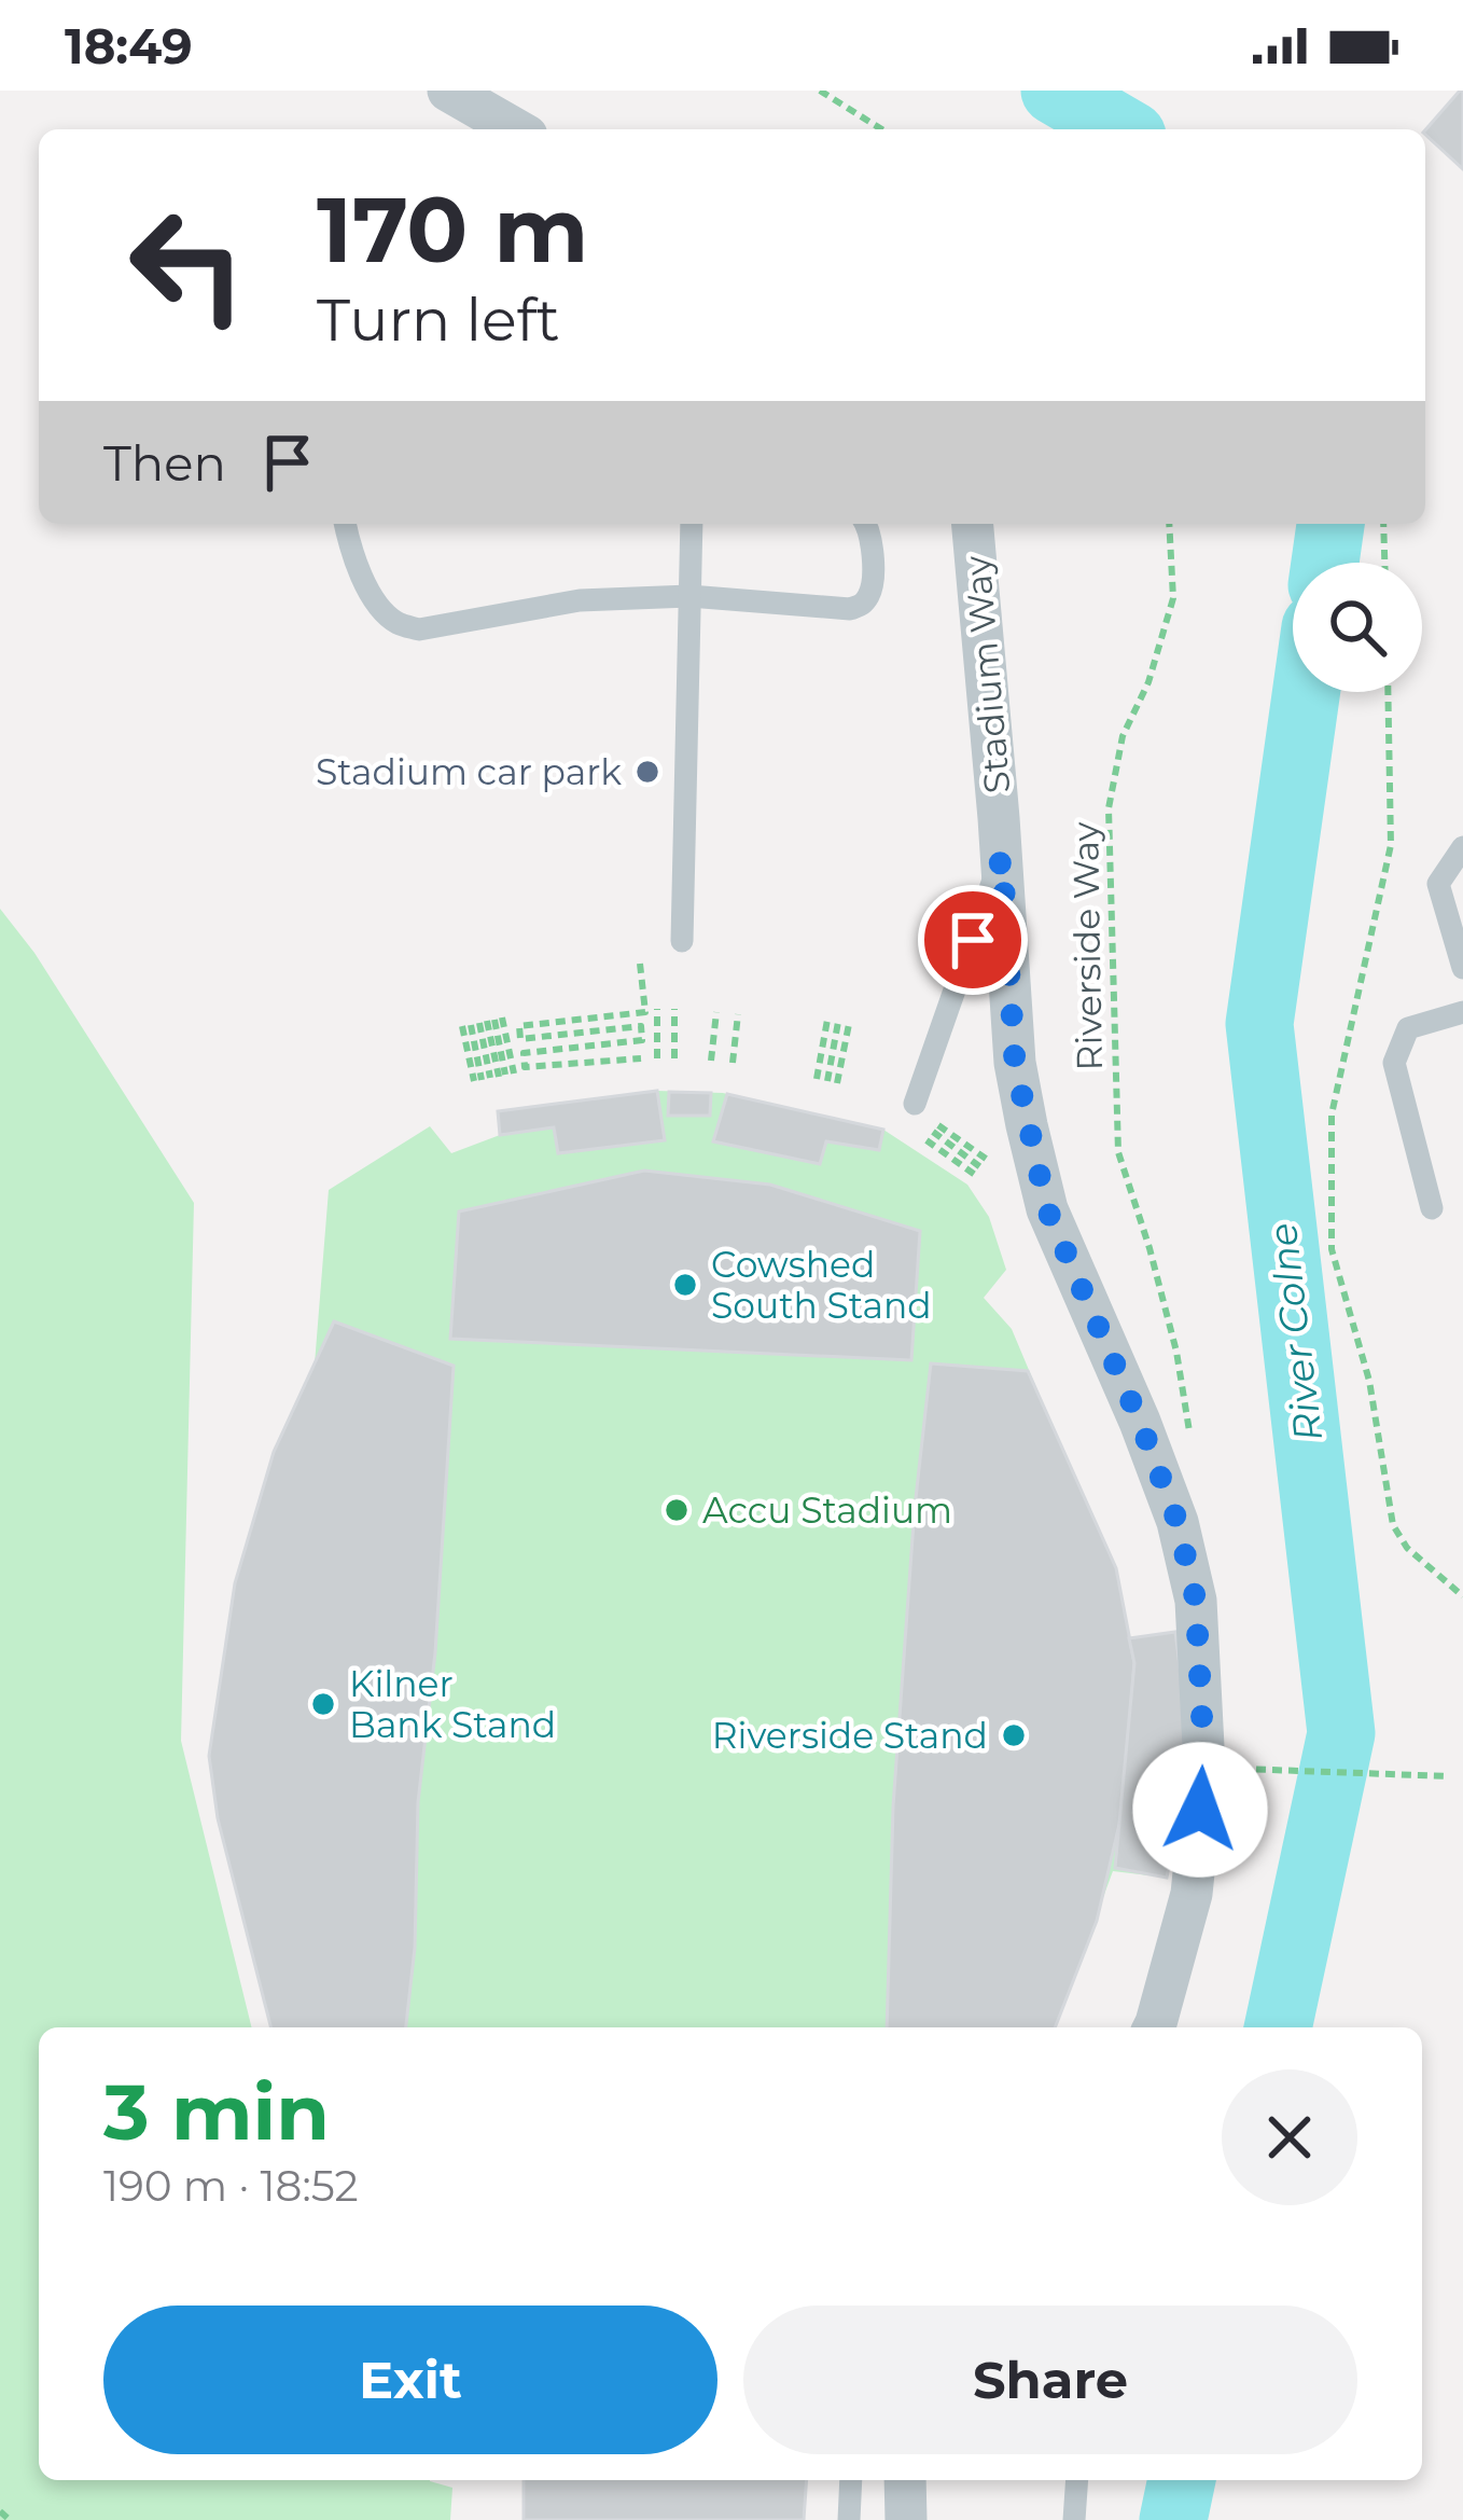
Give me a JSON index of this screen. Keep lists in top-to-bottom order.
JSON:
{
  "streets": {
    "street": ["Stadium Way"],
    "path": ["Riverside Way"]
  },
  "water": ["River Colne"],
  "places": [
    "Stadium car park",
    "Cowshed South Stand",
    "Accu Stadium",
    "Kilner Bank Stand",
    "Riverside Stand"
  ],
  "page": {
    "status": "18:49",
    "turn": ["170 m", "Turn left"],
    "then": "Then",
    "heading": ["3 min", "190 m · 18:52"],
    "buttons": ["Exit", "Share"]
  }
}
